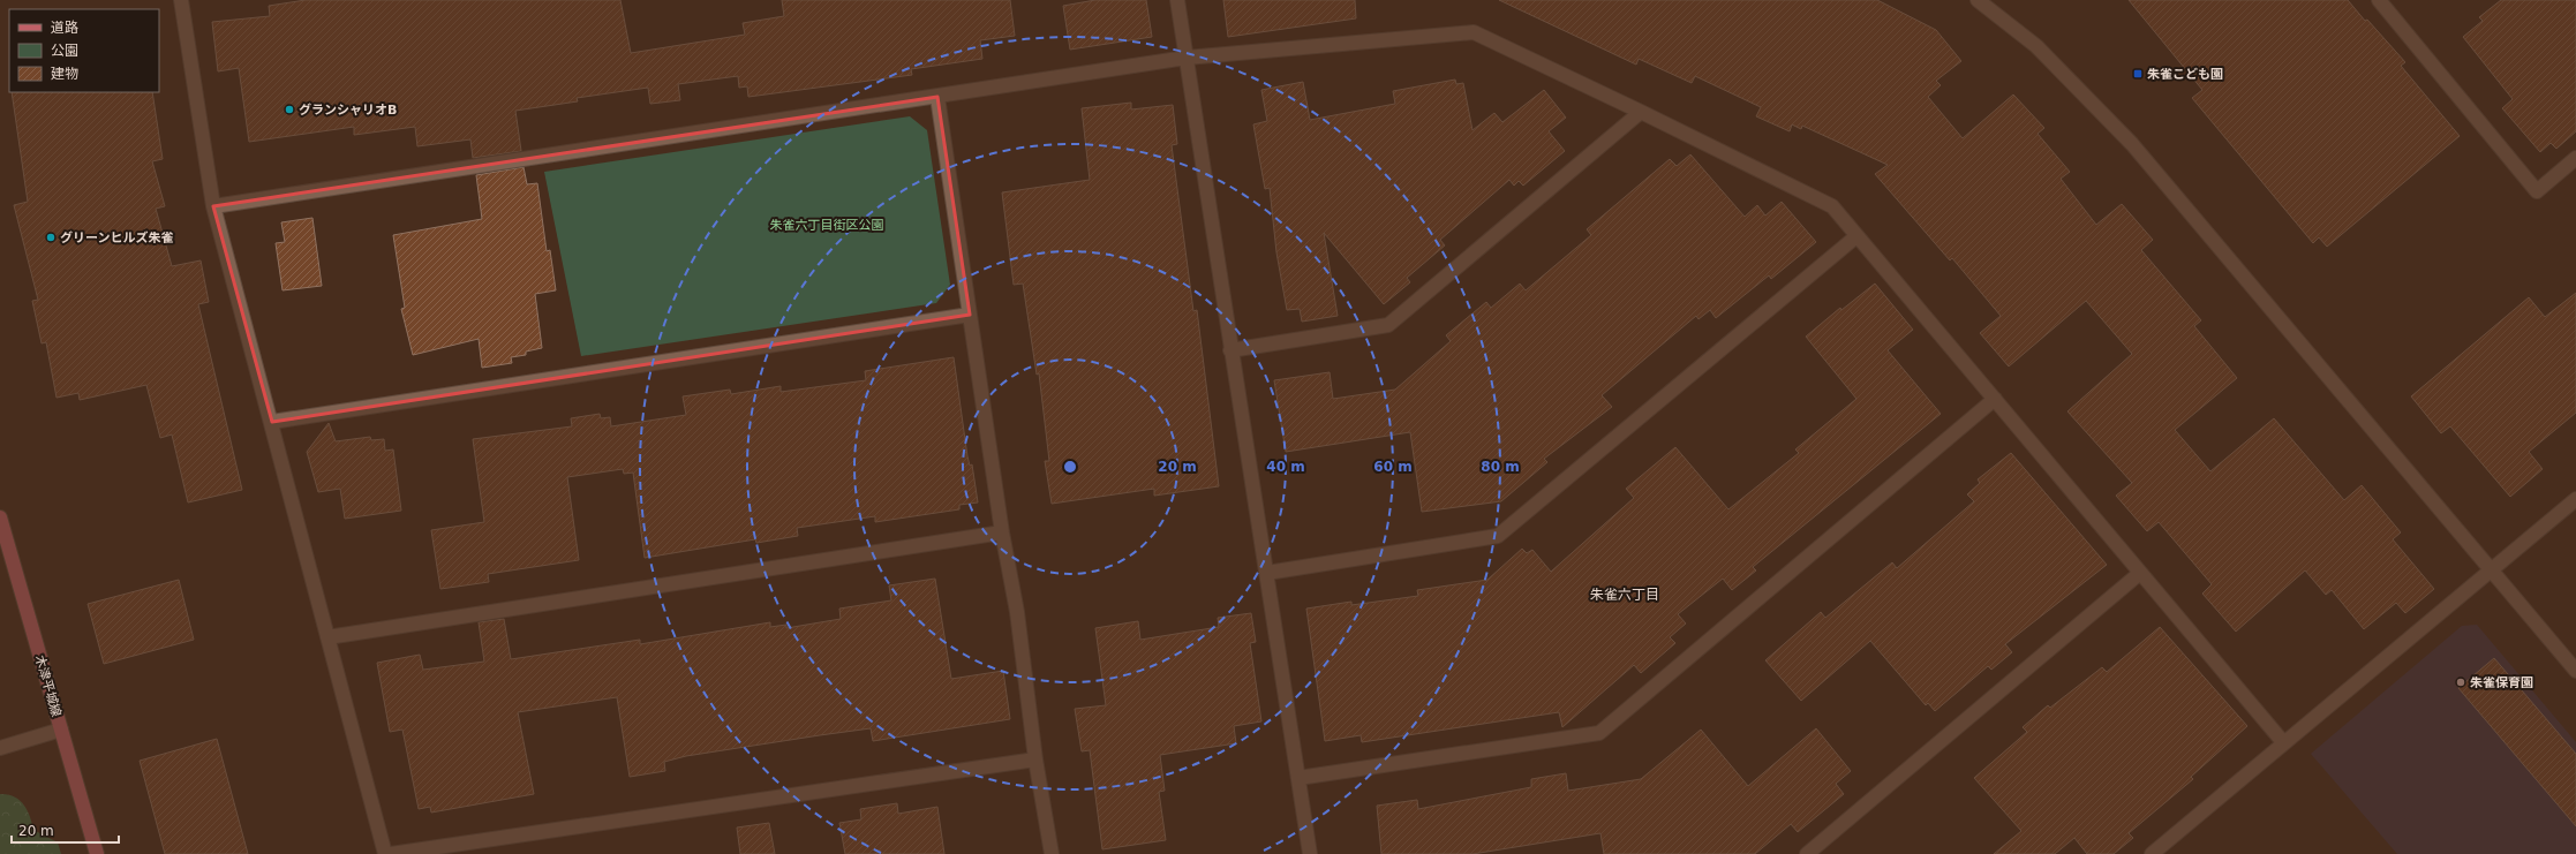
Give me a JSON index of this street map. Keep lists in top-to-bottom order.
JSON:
{
  "streets": {
    "main road": ["木津平城線"]
  },
  "districts": ["朱雀六丁目"],
  "parks": ["朱雀六丁目街区公園"],
  "places": {
    "transit": ["朱雀こども園"],
    "other": ["グランシャリオB", "グリーンヒルズ朱雀", "朱雀保育園"]
  },
  "legend": ["道路", "公園", "建物"],
  "scale_bar": "20 m",
  "rings": [
    "20 m",
    "40 m",
    "60 m",
    "80 m"
  ]
}
